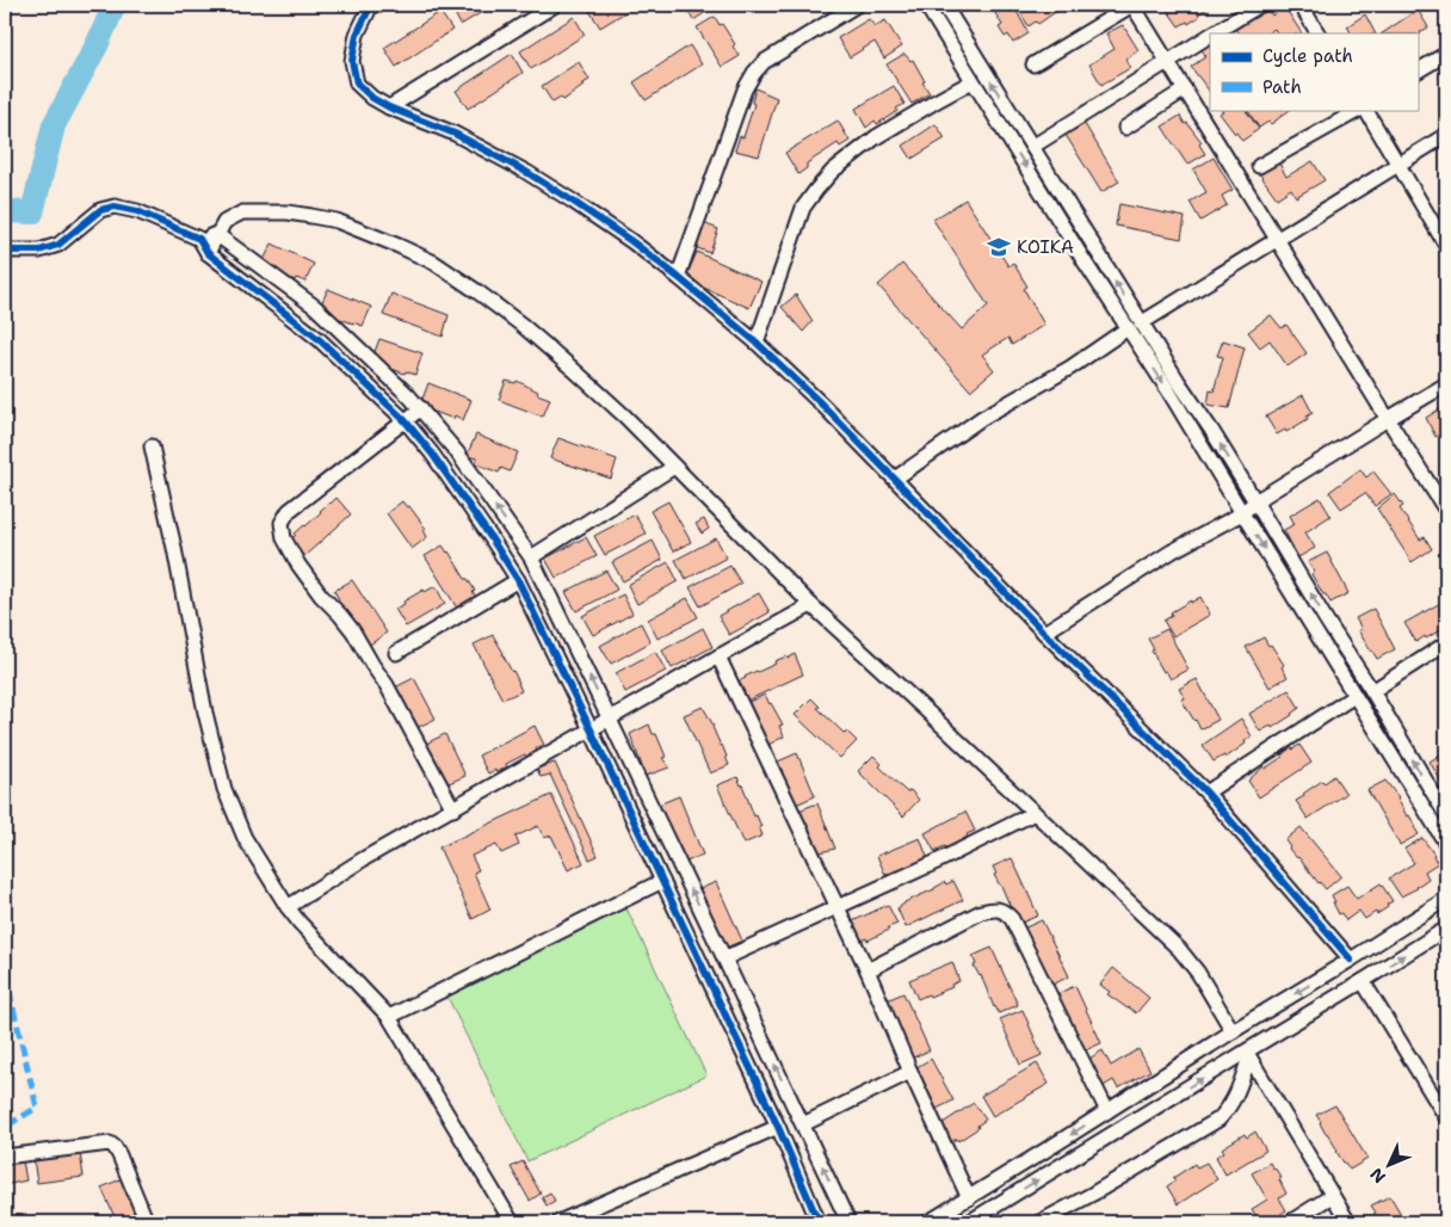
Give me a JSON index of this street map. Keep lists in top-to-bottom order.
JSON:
{
  "places": {
    "school or university": ["KOIKA"]
  },
  "legend": ["Cycle path", "Path"],
  "north": "bottom left"
}
